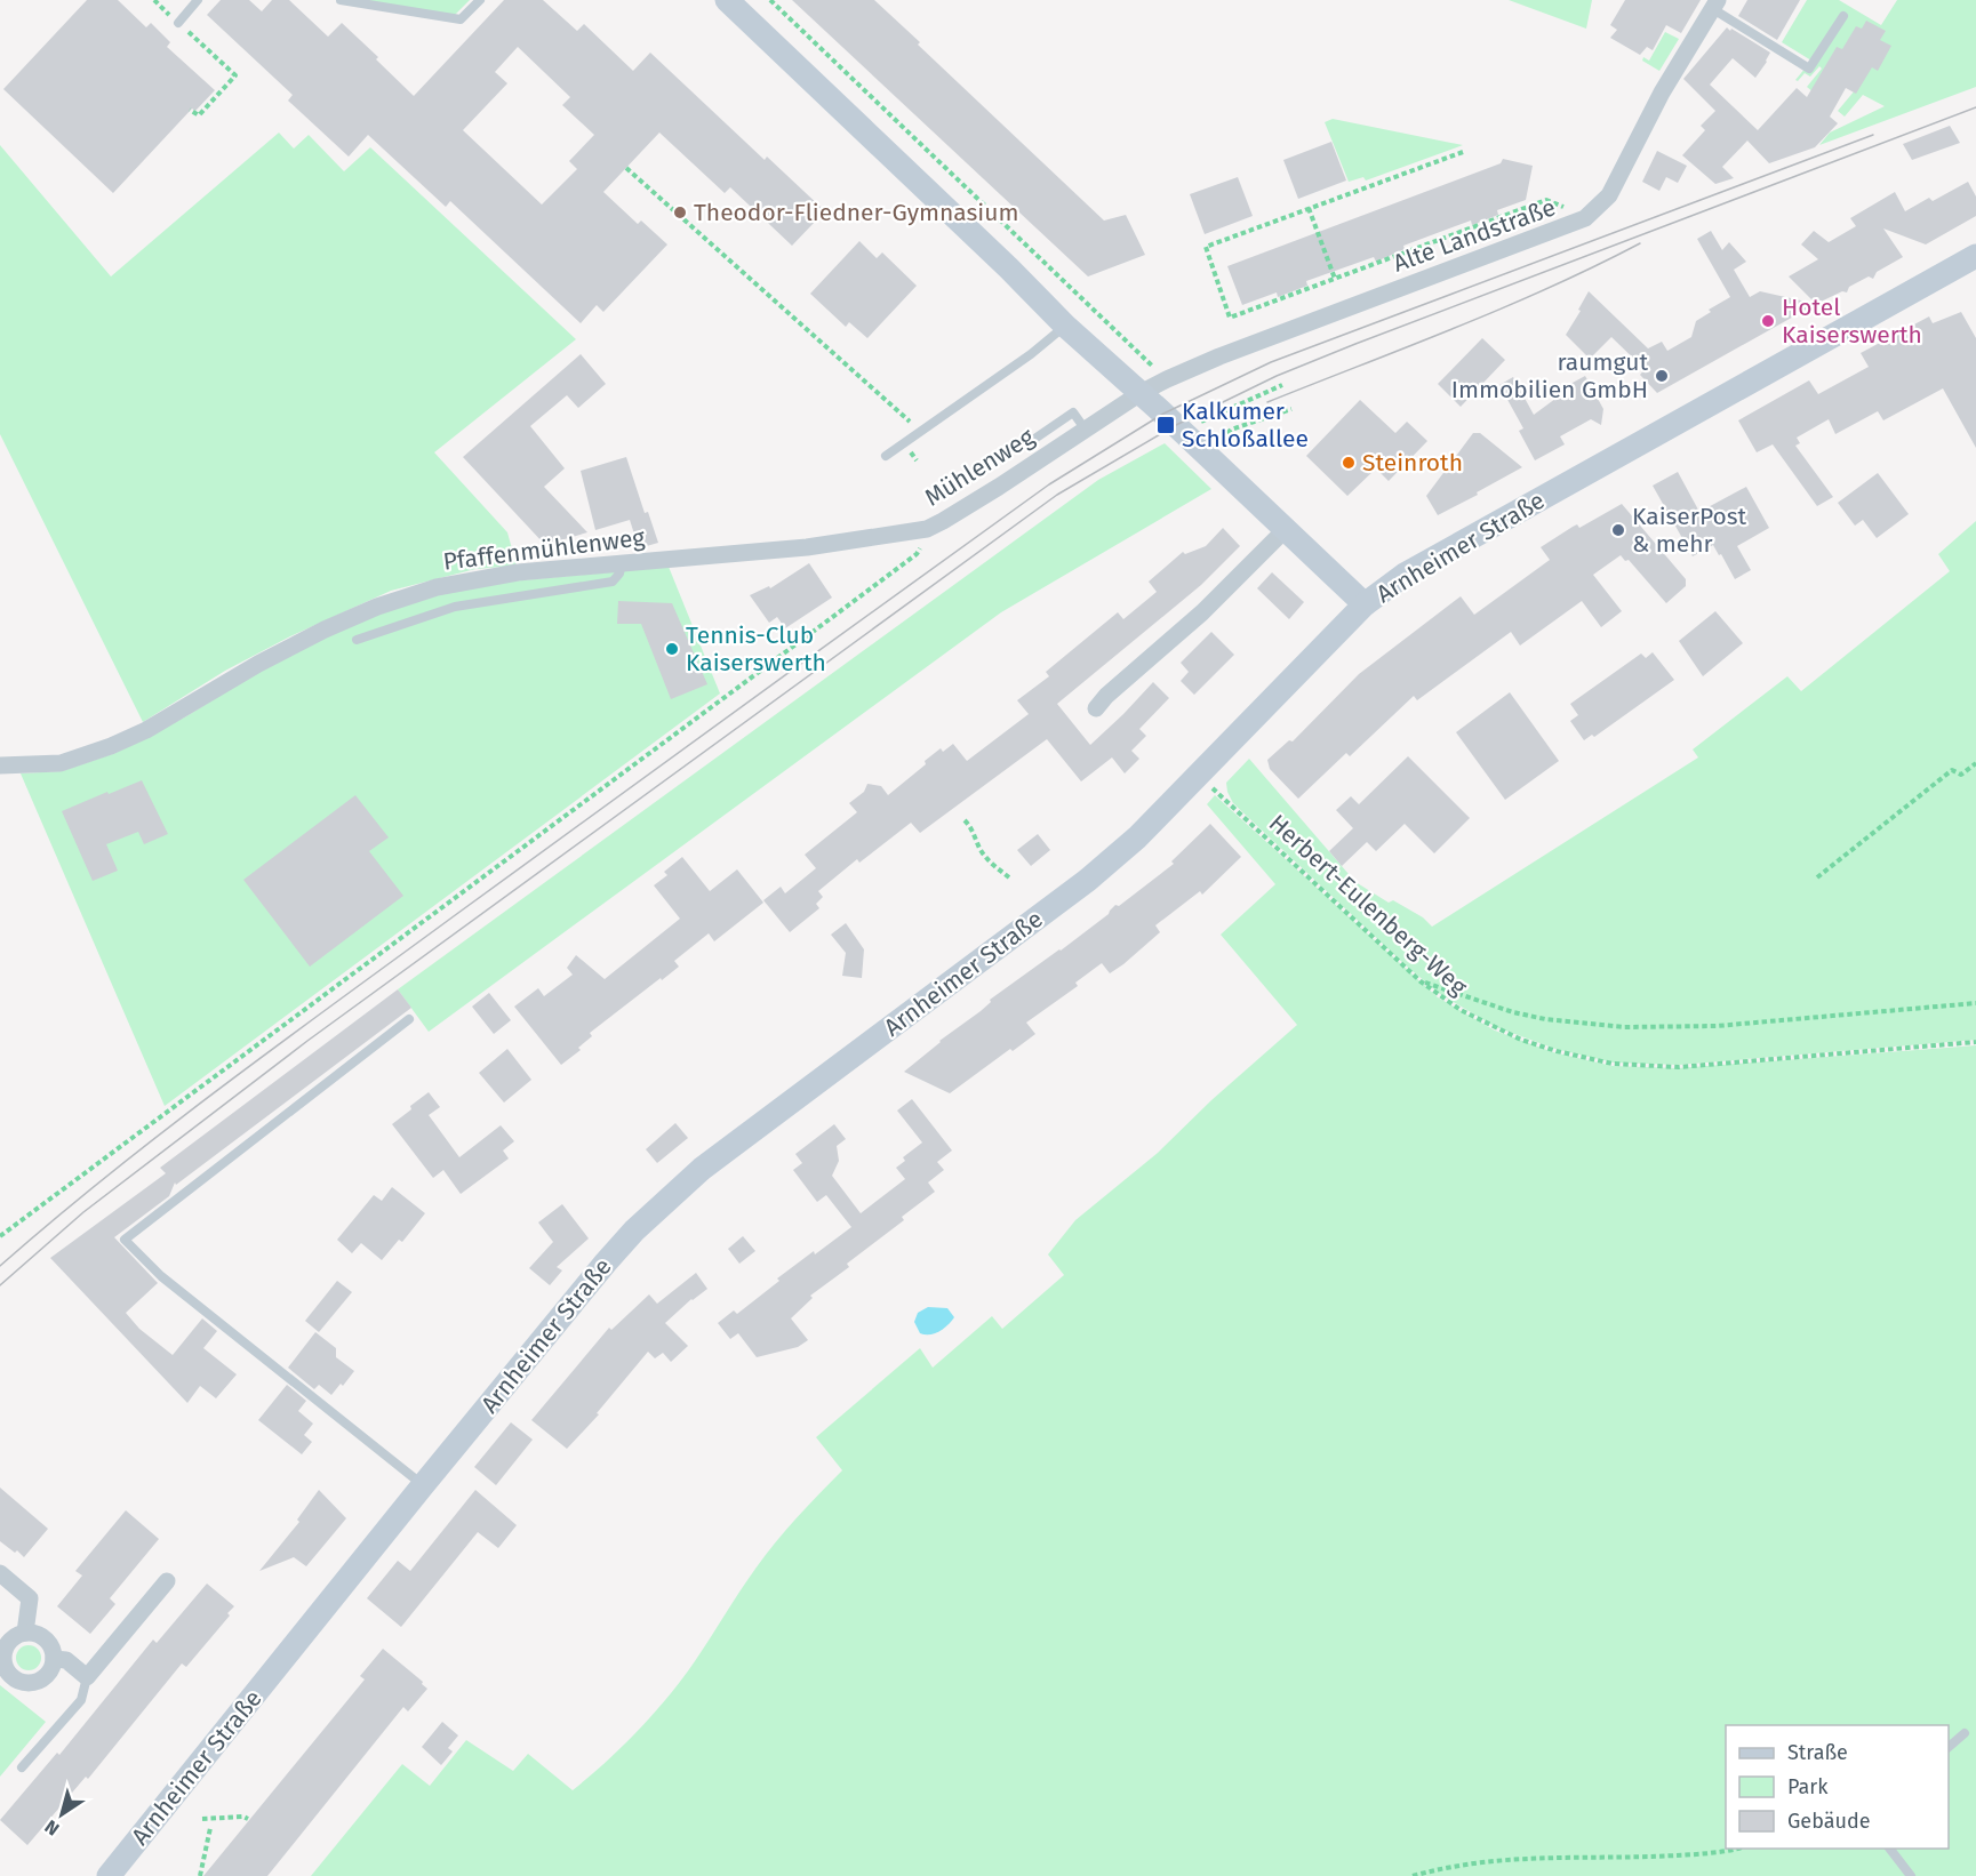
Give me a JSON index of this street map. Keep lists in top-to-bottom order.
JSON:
{
  "streets": {
    "main road": ["Arnheimer Straße"],
    "street": ["Alte Landstraße", "Mühlenweg", "Pfaffenmühlenweg"],
    "path": ["Herbert-Eulenberg-Weg"]
  },
  "crossings": [
    ["Alte Landstraße", "Mühlenweg"],
    ["Mühlenweg", "Pfaffenmühlenweg"],
    ["Arnheimer Straße", "Herbert-Eulenberg-Weg"]
  ],
  "places": {
    "other": [
      "Theodor-Fliedner-Gymnasium",
      "Hotel Kaiserswerth",
      "raumgut Immobilien GmbH",
      "Steinroth",
      "KaiserPost & mehr",
      "Tennis-Club Kaiserswerth"
    ],
    "transit": ["Kalkumer Schloßallee"]
  },
  "legend": ["Straße", "Park", "Gebäude"],
  "north": "bottom left"
}
